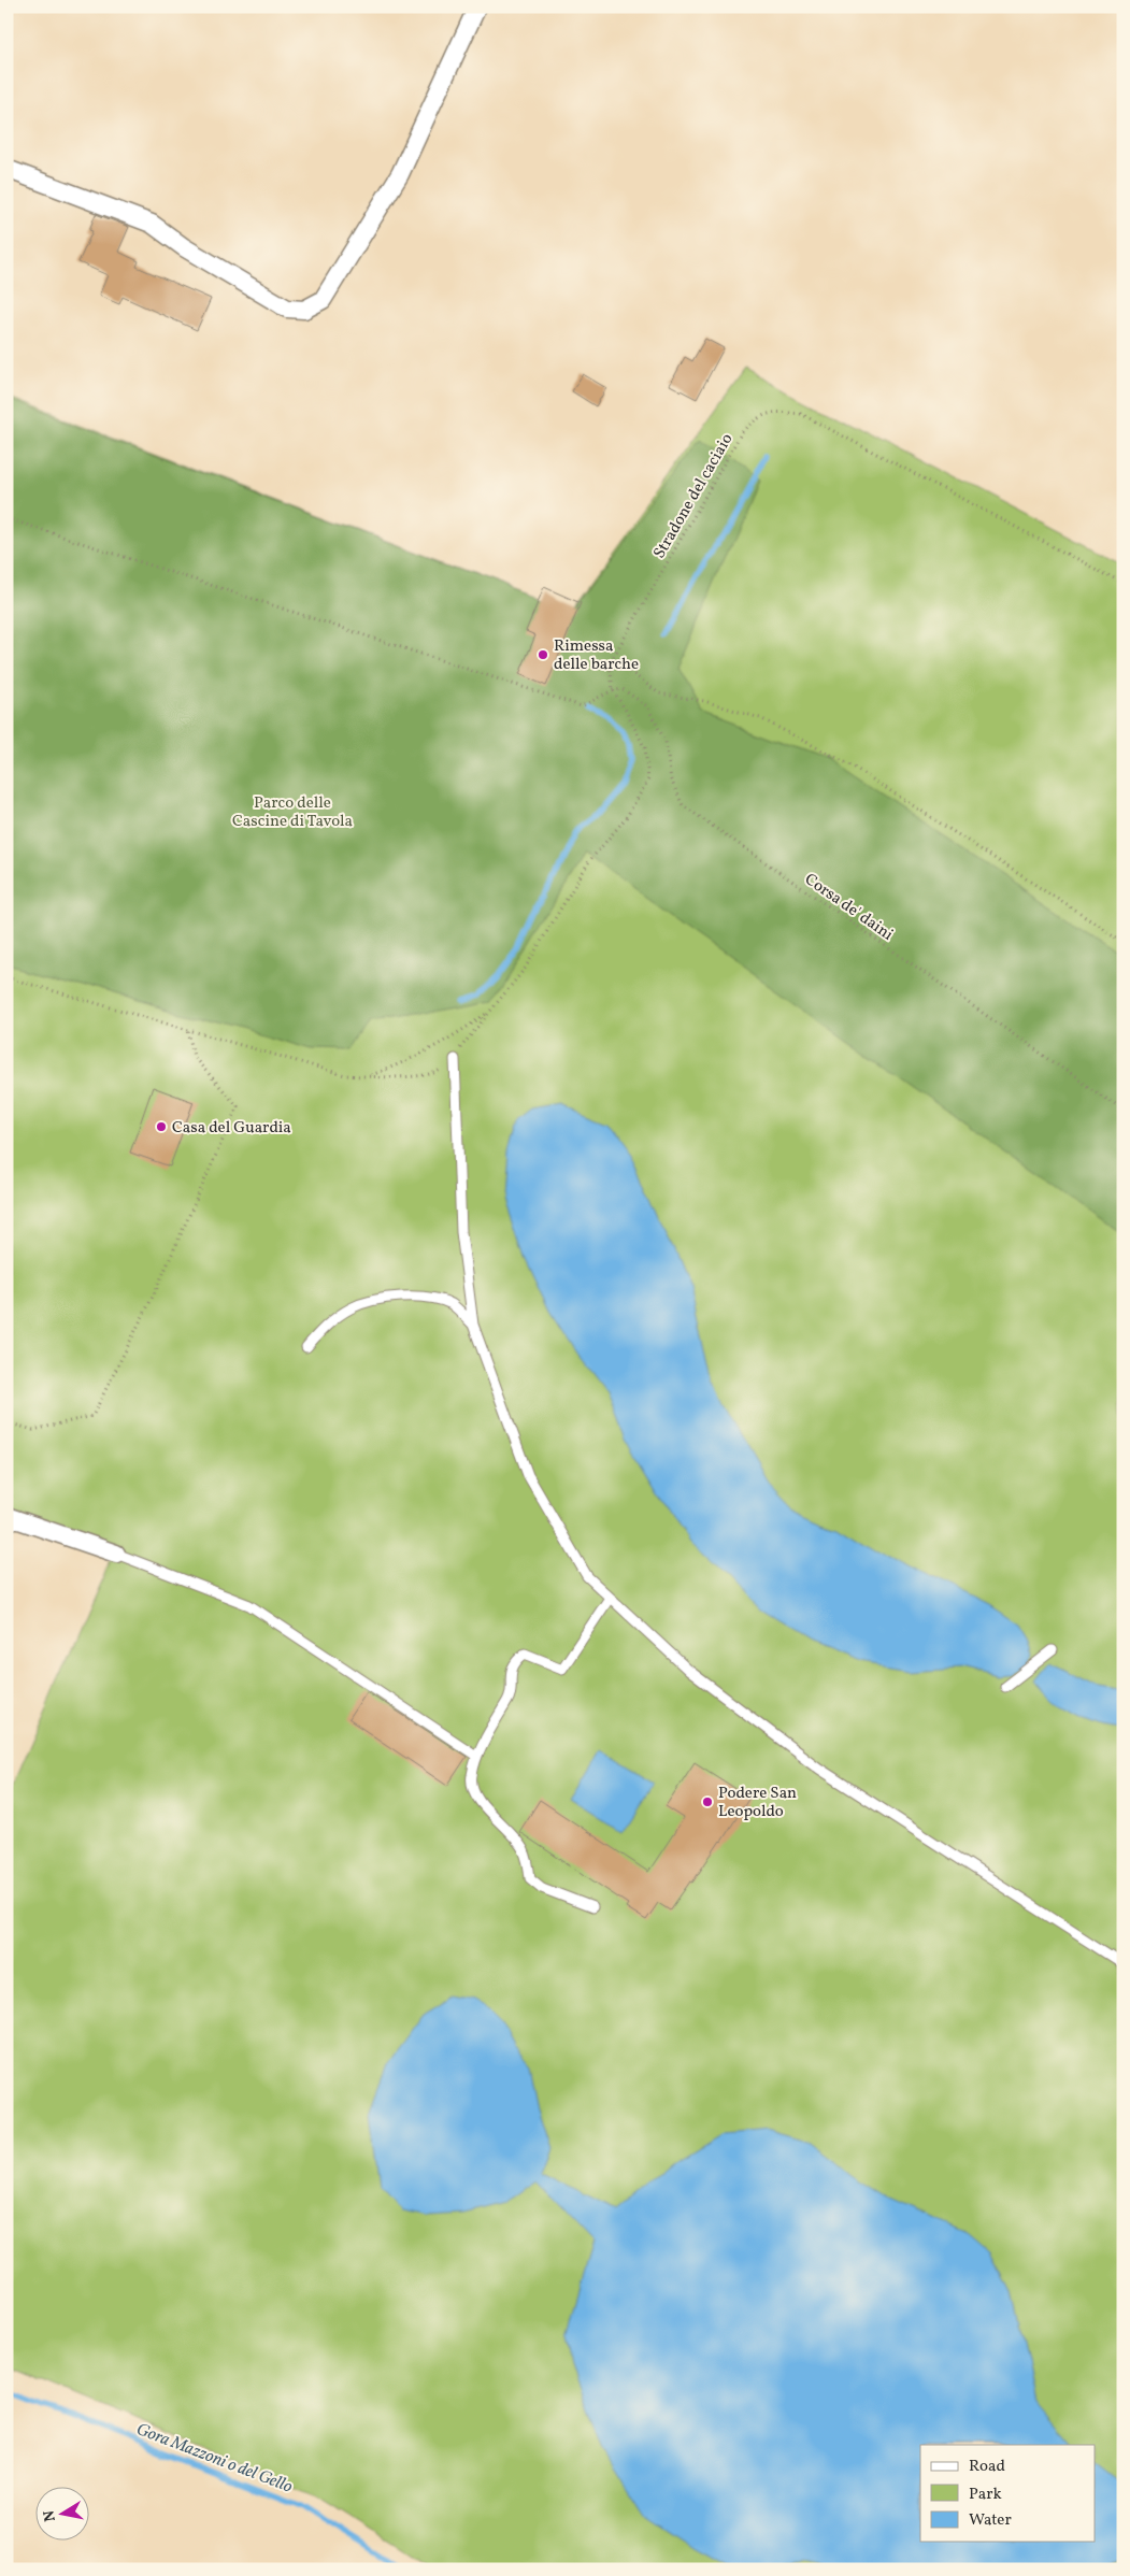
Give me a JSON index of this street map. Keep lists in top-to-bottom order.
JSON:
{
  "streets": {
    "path": ["Stradone del caciaio", "Corsa de' daini"]
  },
  "water": ["Gora Mazzoni o del Gello"],
  "parks": ["Parco delle Cascine di Tavola"],
  "places": ["Rimessa delle barche", "Casa del Guardia", "Podere San Leopoldo"],
  "legend": ["Road", "Park", "Water"],
  "north": "left"
}
